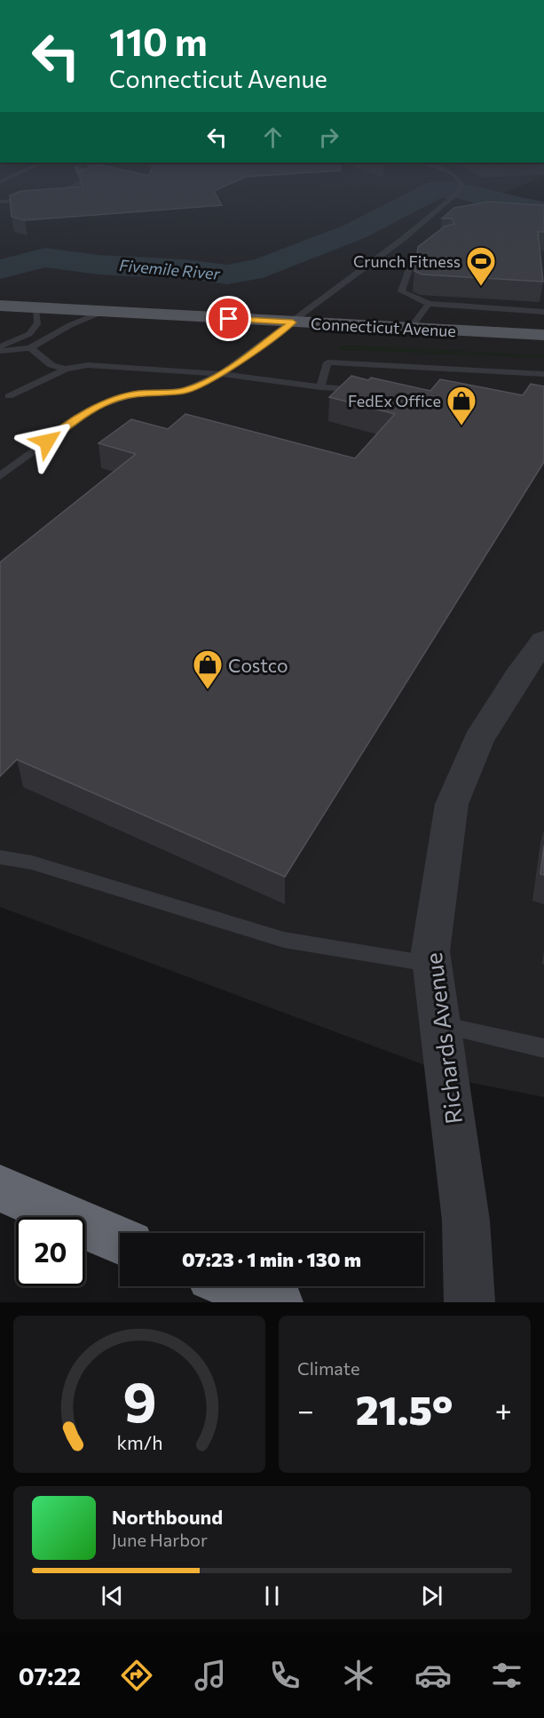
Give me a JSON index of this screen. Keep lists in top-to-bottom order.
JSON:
{
  "streets": {
    "main road": ["Connecticut Avenue"],
    "street": ["Richards Avenue"]
  },
  "water": ["Fivemile River"],
  "places": {
    "sports": ["Crunch Fitness"],
    "shop": ["FedEx Office", "Costco"]
  },
  "page": {
    "turn": ["110 m", "Connecticut Avenue"],
    "limit": "20",
    "trip": "07:23 · 1 min · 130 m",
    "tile": "Climate",
    "heat": ["−", "21.5°", "+"],
    "song": ["Northbound", "June Harbor"],
    "tabs": "07:22",
    "gauge": ["9", "km/h"]
  }
}
